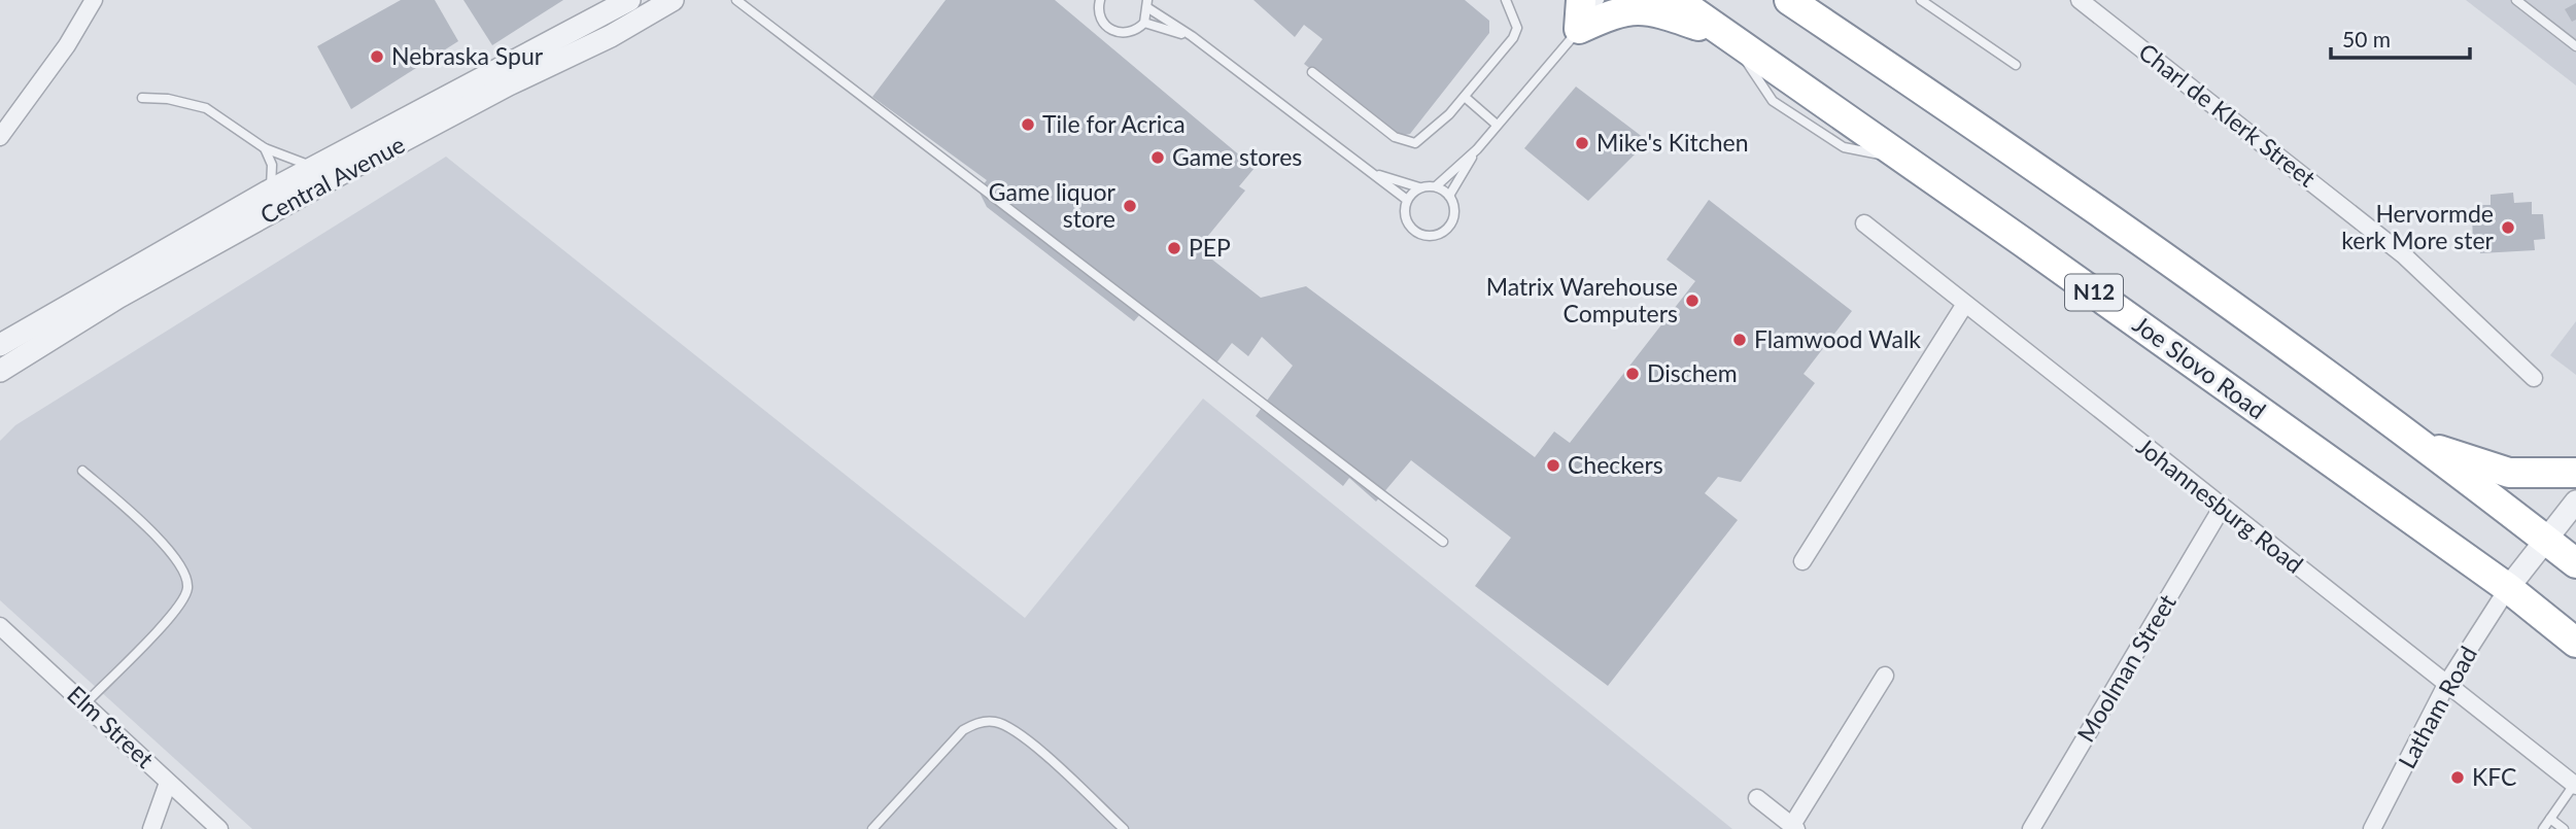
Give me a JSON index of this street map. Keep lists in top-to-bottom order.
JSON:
{
  "streets": {
    "highway": ["N12", "Joe Slovo Road"],
    "street": [
      "Charl de Klerk Street",
      "Central Avenue",
      "Johannesburg Road",
      "Moolman Street",
      "Latham Road",
      "Elm Street"
    ]
  },
  "crossings": [
    ["Joe Slovo Road", "Latham Road"],
    ["Johannesburg Road", "Moolman Street"],
    ["Johannesburg Road", "Latham Road"]
  ],
  "places": [
    "Nebraska Spur",
    "Tile for Acrica",
    "Mike's Kitchen",
    "Game stores",
    "Game liquor store",
    "Hervormde kerk More ster",
    "PEP",
    "Matrix Warehouse Computers",
    "Flamwood Walk",
    "Dischem",
    "Checkers",
    "KFC"
  ],
  "scale_bar": "50 m"
}
